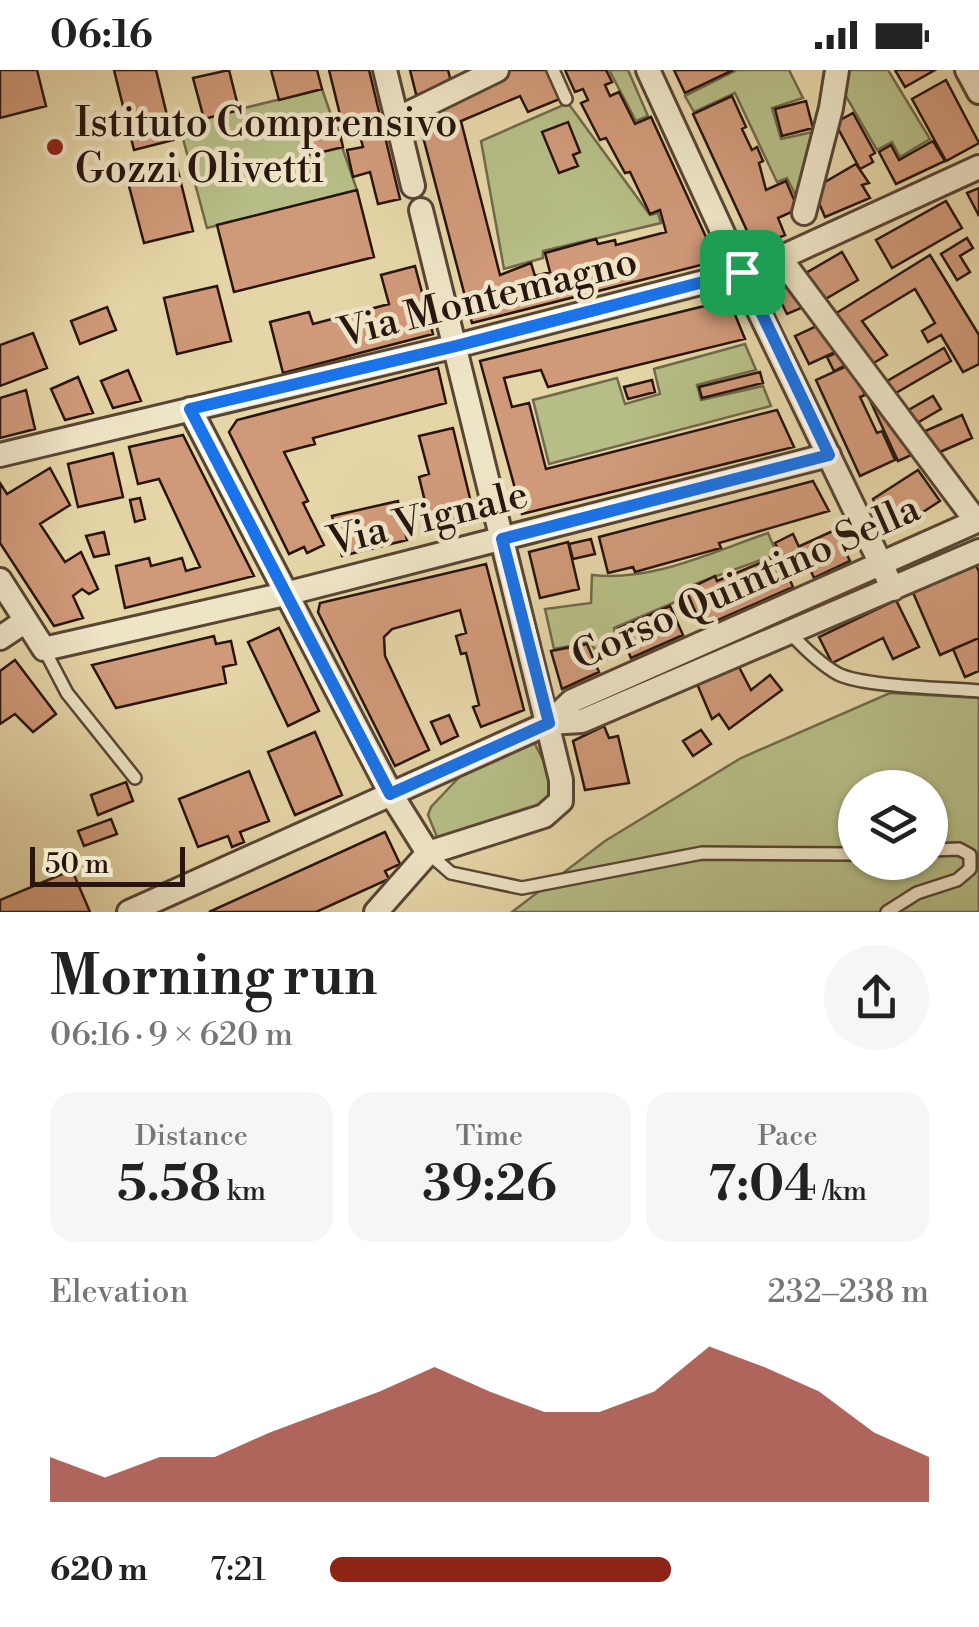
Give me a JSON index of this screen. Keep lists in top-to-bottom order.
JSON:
{
  "streets": {
    "street": ["Via Montemagno", "Via Vignale", "Corso Quintino Sella"]
  },
  "places": ["Istituto Comprensivo Gozzi Olivetti"],
  "scale_bar": "50 m",
  "page": {
    "status": "06:16",
    "scale": "50 m",
    "heading": ["Morning run", "06:16 · 9 × 620 m"],
    "stats": [
      ["Distance", "5.58 km"],
      ["Time", "39:26"],
      ["Pace", "7:04 /km"]
    ],
    "chart": ["Elevation", "232–238 m"],
    "list": [
      {
        "name": "620 m",
        "note": "7:21"
      }
    ]
  }
}
